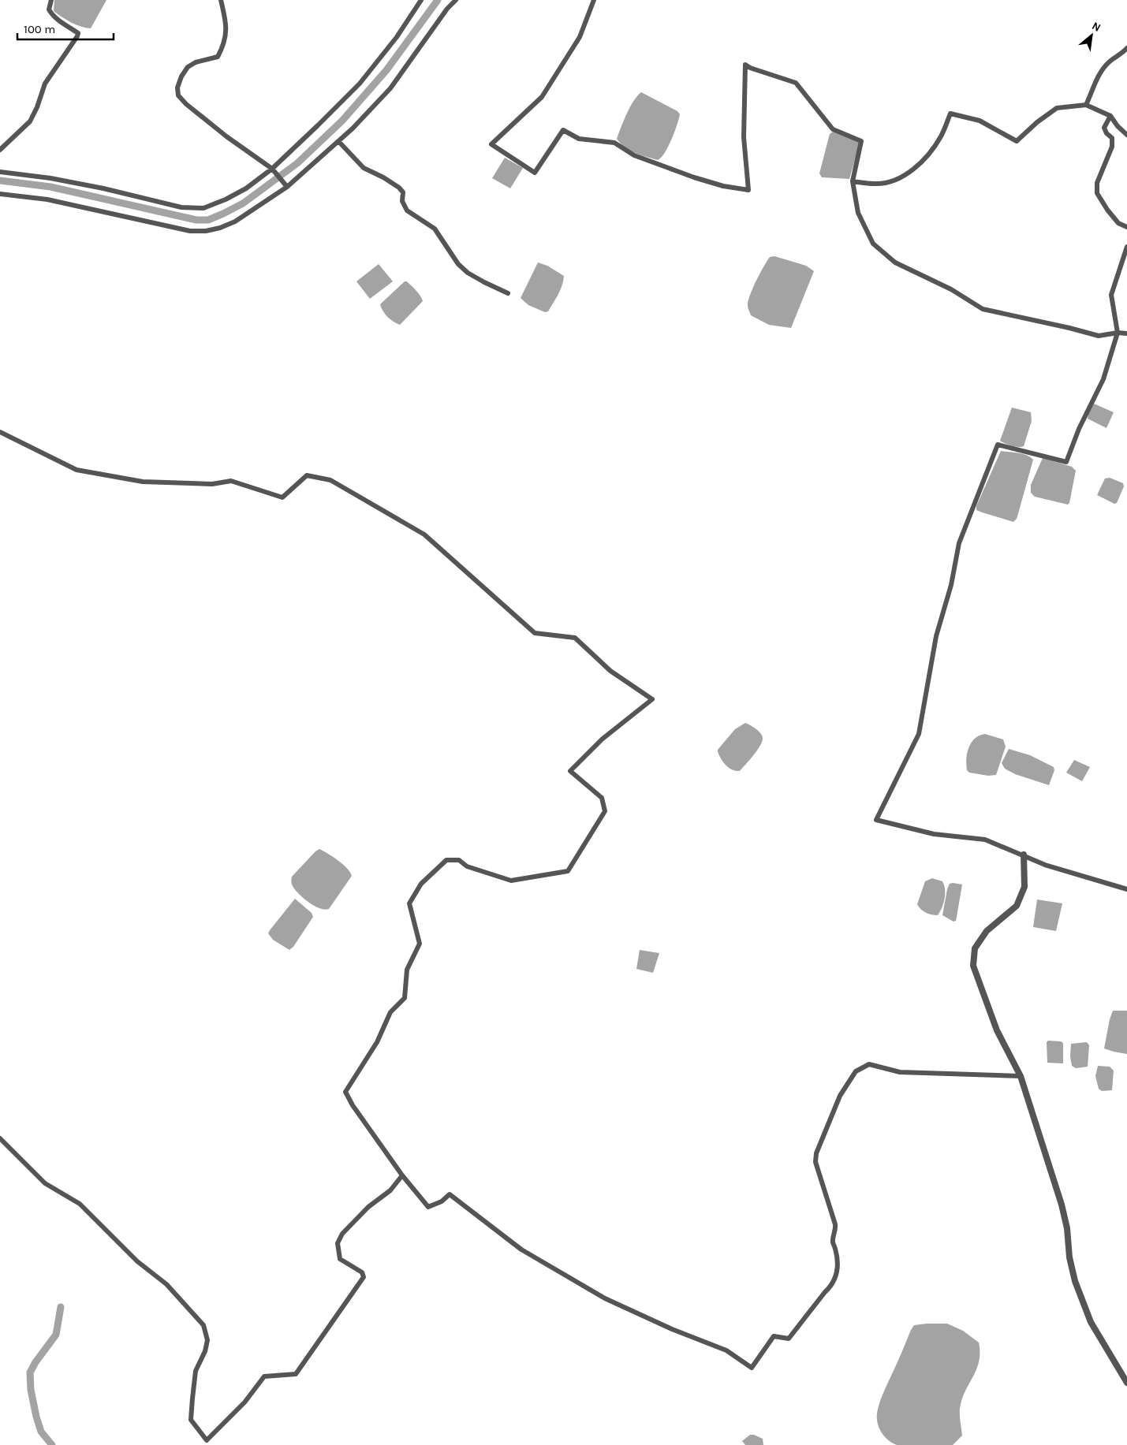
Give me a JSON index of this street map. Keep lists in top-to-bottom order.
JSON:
{
  "scale_bar": "100 m",
  "north": "top right"
}
